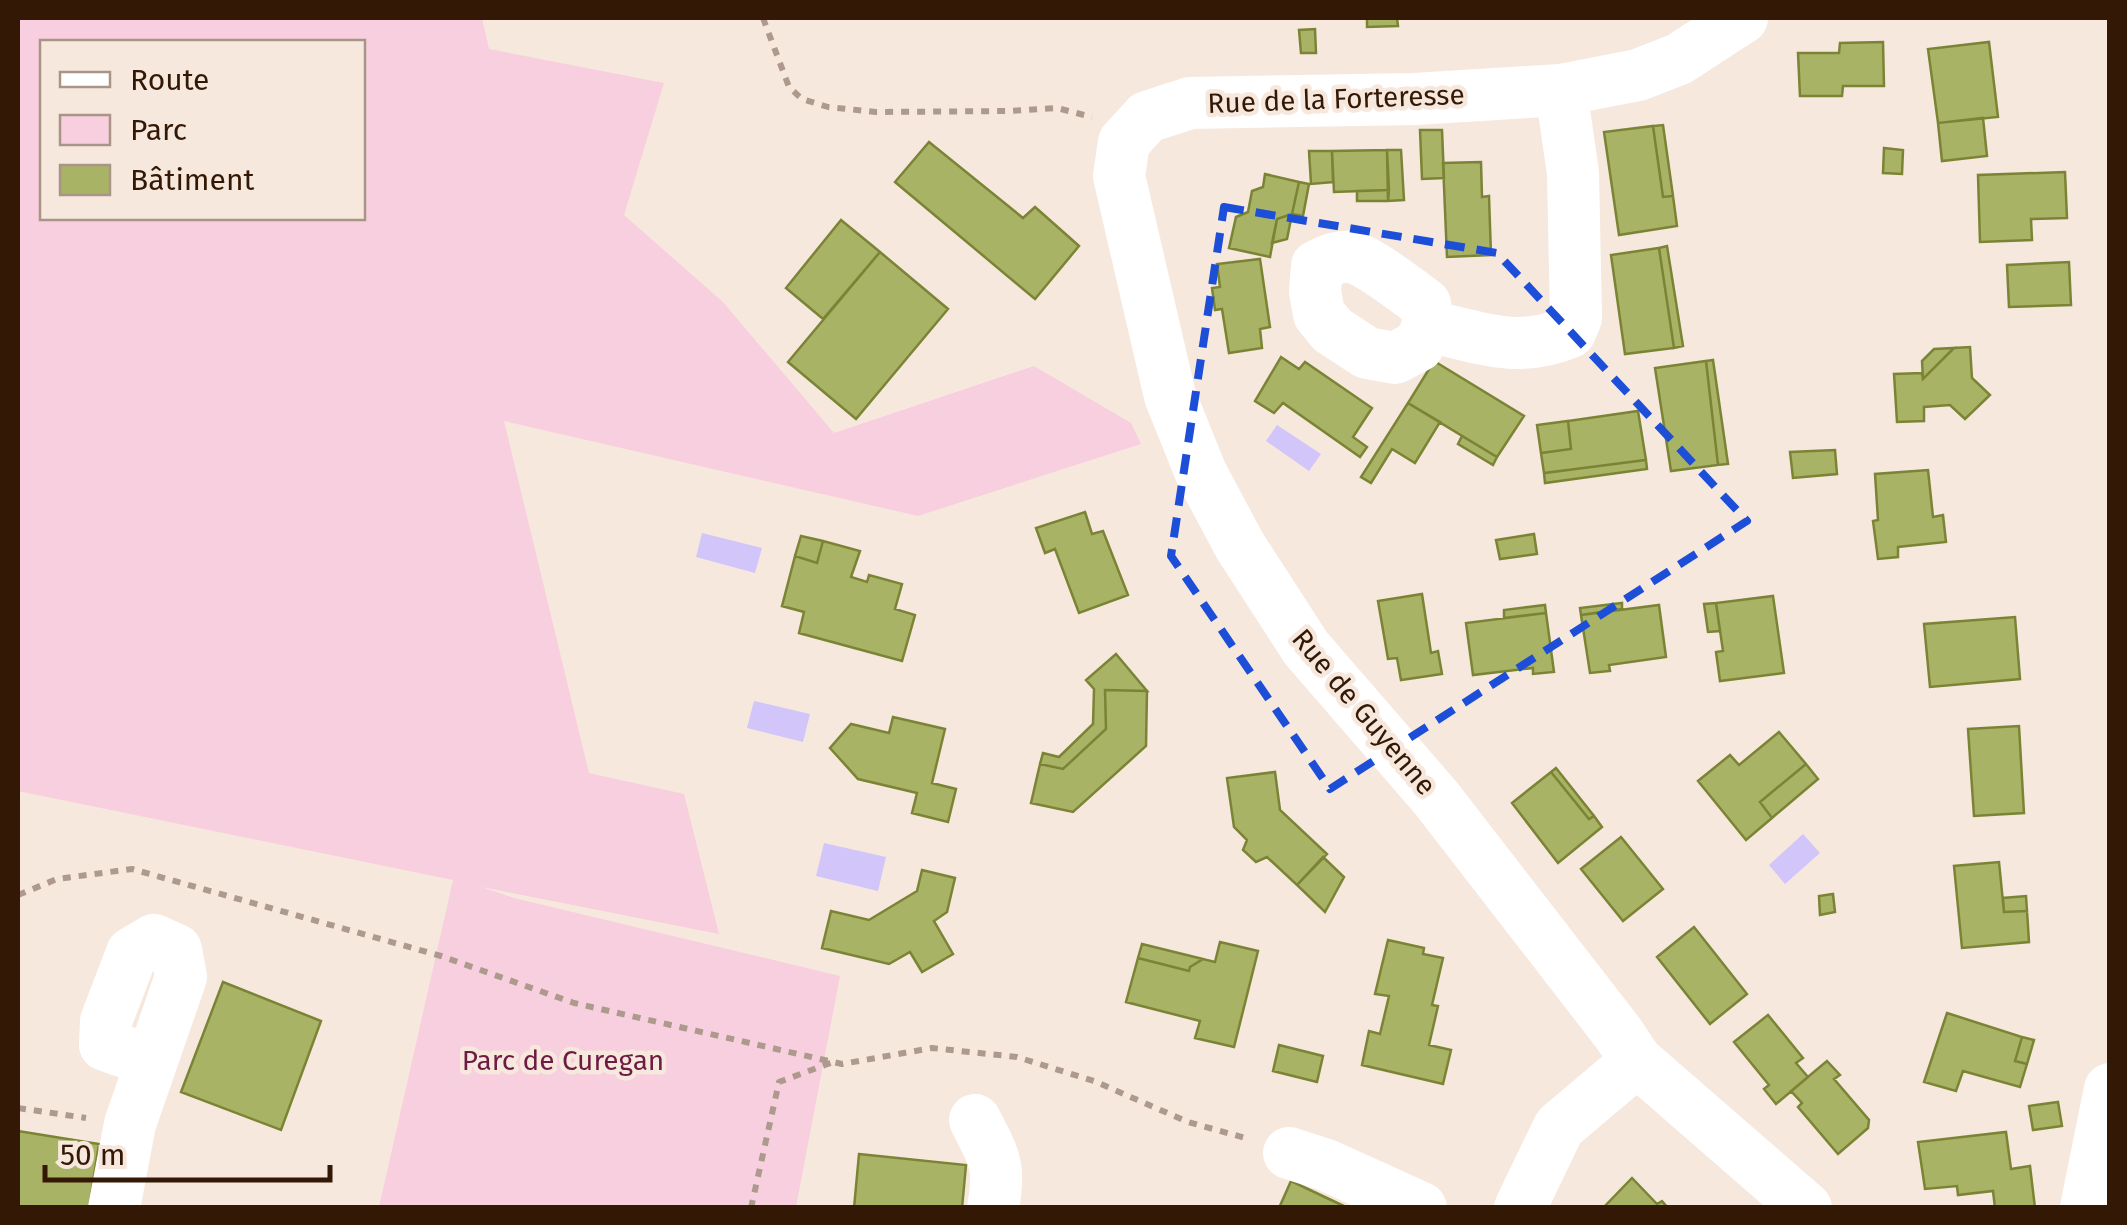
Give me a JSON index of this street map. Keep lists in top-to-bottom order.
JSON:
{
  "streets": {
    "street": ["Rue de la Forteresse", "Rue de Guyenne"]
  },
  "crossings": [
    ["Rue de la Forteresse", "Rue de Guyenne"]
  ],
  "parks": ["Parc de Curegan"],
  "legend": ["Route", "Parc", "Bâtiment"],
  "scale_bar": "50 m"
}
